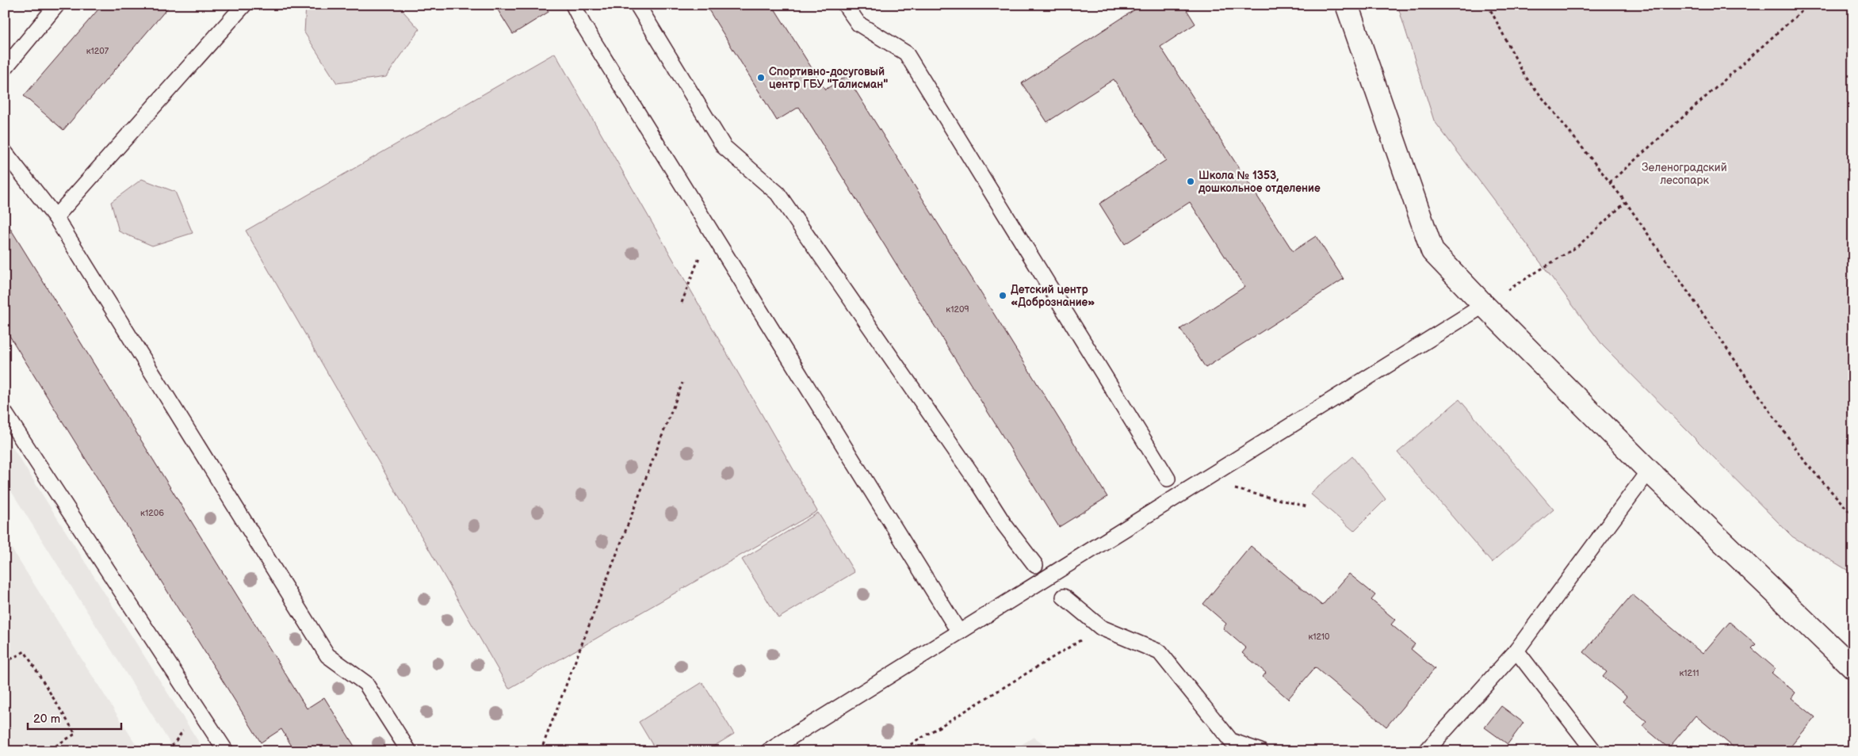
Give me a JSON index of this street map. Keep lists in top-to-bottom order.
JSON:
{
  "parks": ["Зеленоградский лесопарк"],
  "places": ["Спортивно-досуговый центр ГБУ \"Талисман\"", "Школа № 1353, дошкольное отделение", "Детский центр «Добрознание»"],
  "house_numbers": [
    "к1207",
    "к1209",
    "к1206",
    "к1210",
    "к1211"
  ],
  "scale_bar": "20 m"
}
